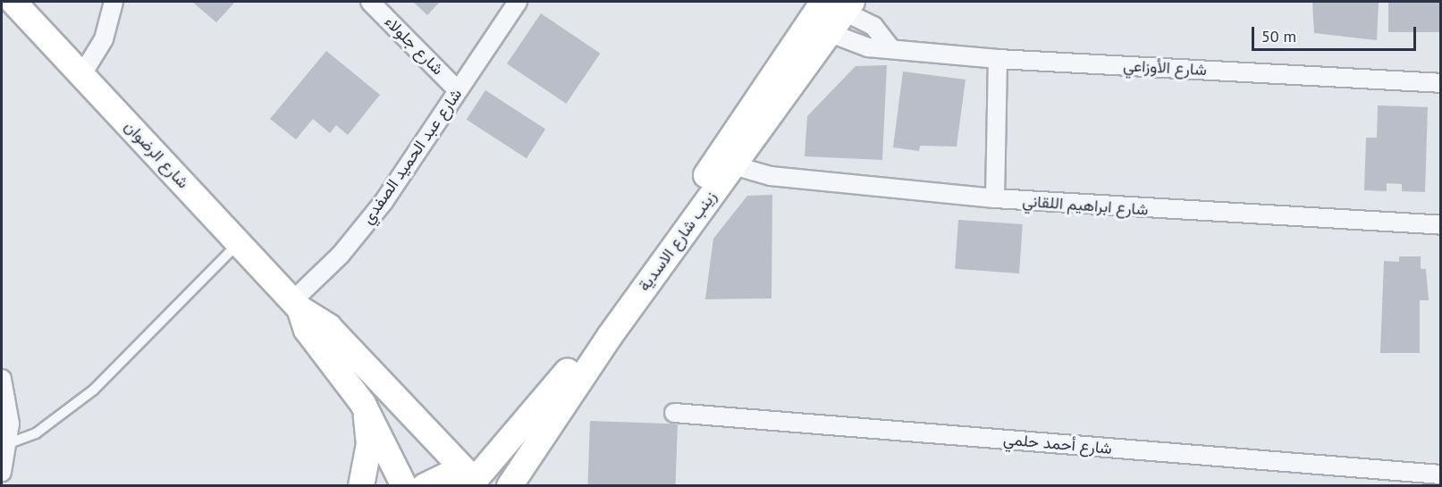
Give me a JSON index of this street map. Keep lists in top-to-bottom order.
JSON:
{
  "streets": {
    "street": [
      "شارع جلولاء",
      "شارع الأوزاعي",
      "شارع الرضوان",
      "شارع عبد الحميد الصفدي",
      "شارع ابراهيم اللقاني",
      "زينب شارع الاسدية",
      "شارع أحمد حلمي"
    ]
  },
  "crossings": [
    ["شارع جلولاء", "شارع عبد الحميد الصفدي"],
    ["شارع الأوزاعي", "زينب شارع الاسدية"],
    ["شارع الرضوان", "شارع عبد الحميد الصفدي"],
    ["شارع الرضوان", "زينب شارع الاسدية"],
    ["شارع ابراهيم اللقاني", "زينب شارع الاسدية"]
  ],
  "scale_bar": "50 m"
}
